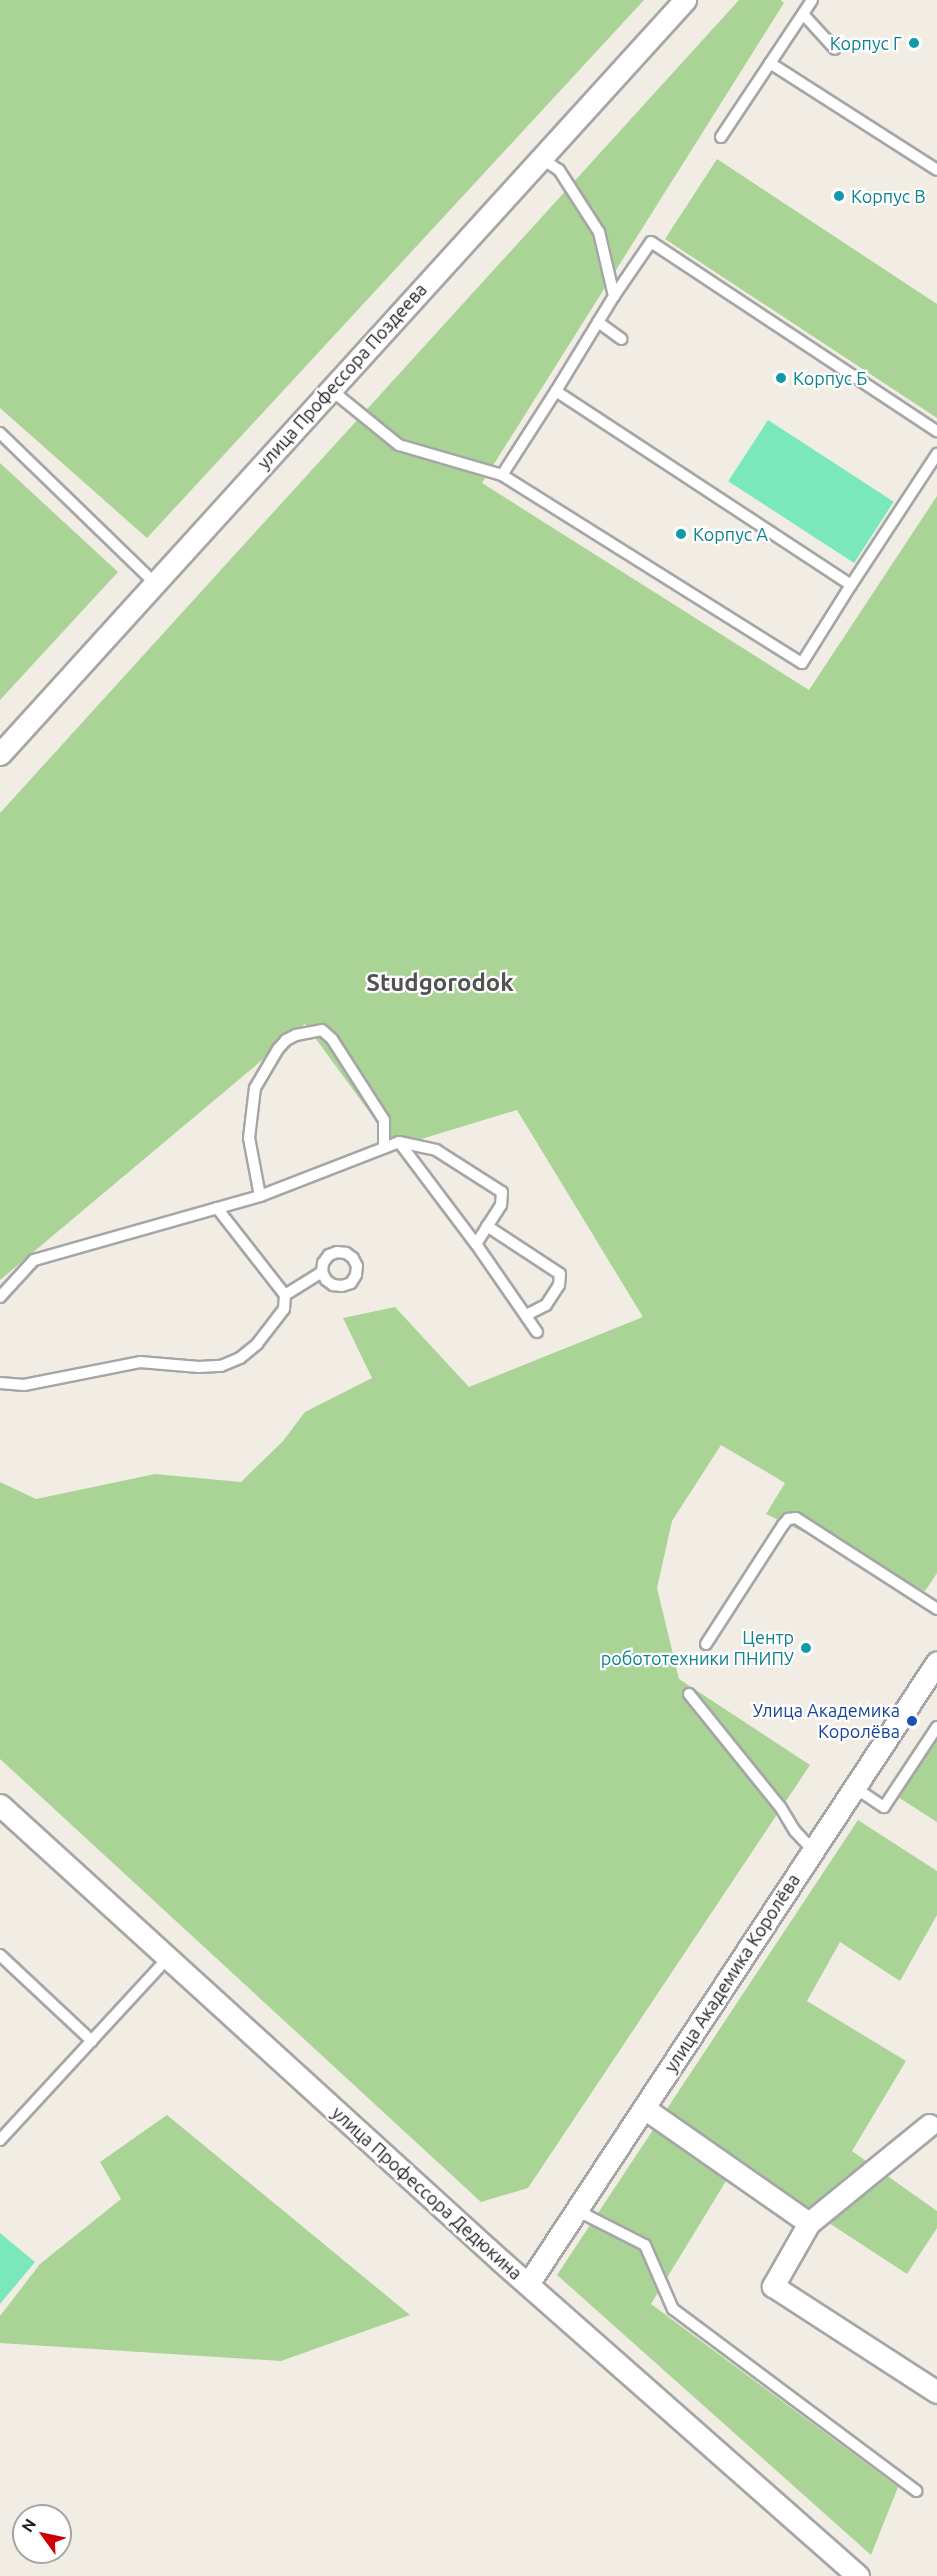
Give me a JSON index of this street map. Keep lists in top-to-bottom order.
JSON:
{
  "streets": {
    "street": ["улица Профессора Поздеева", "улица Академика Королёва", "улица Профессора Дедюкина"]
  },
  "crossings": [
    ["улица Академика Королёва", "улица Профессора Дедюкина"]
  ],
  "districts": ["Studgorodok"],
  "places": [
    "Корпус Г",
    "Корпус В",
    "Корпус Б",
    "Корпус А",
    "Центр робототехники ПНИПУ",
    "Улица Академика Королёва"
  ],
  "north": "top left"
}
